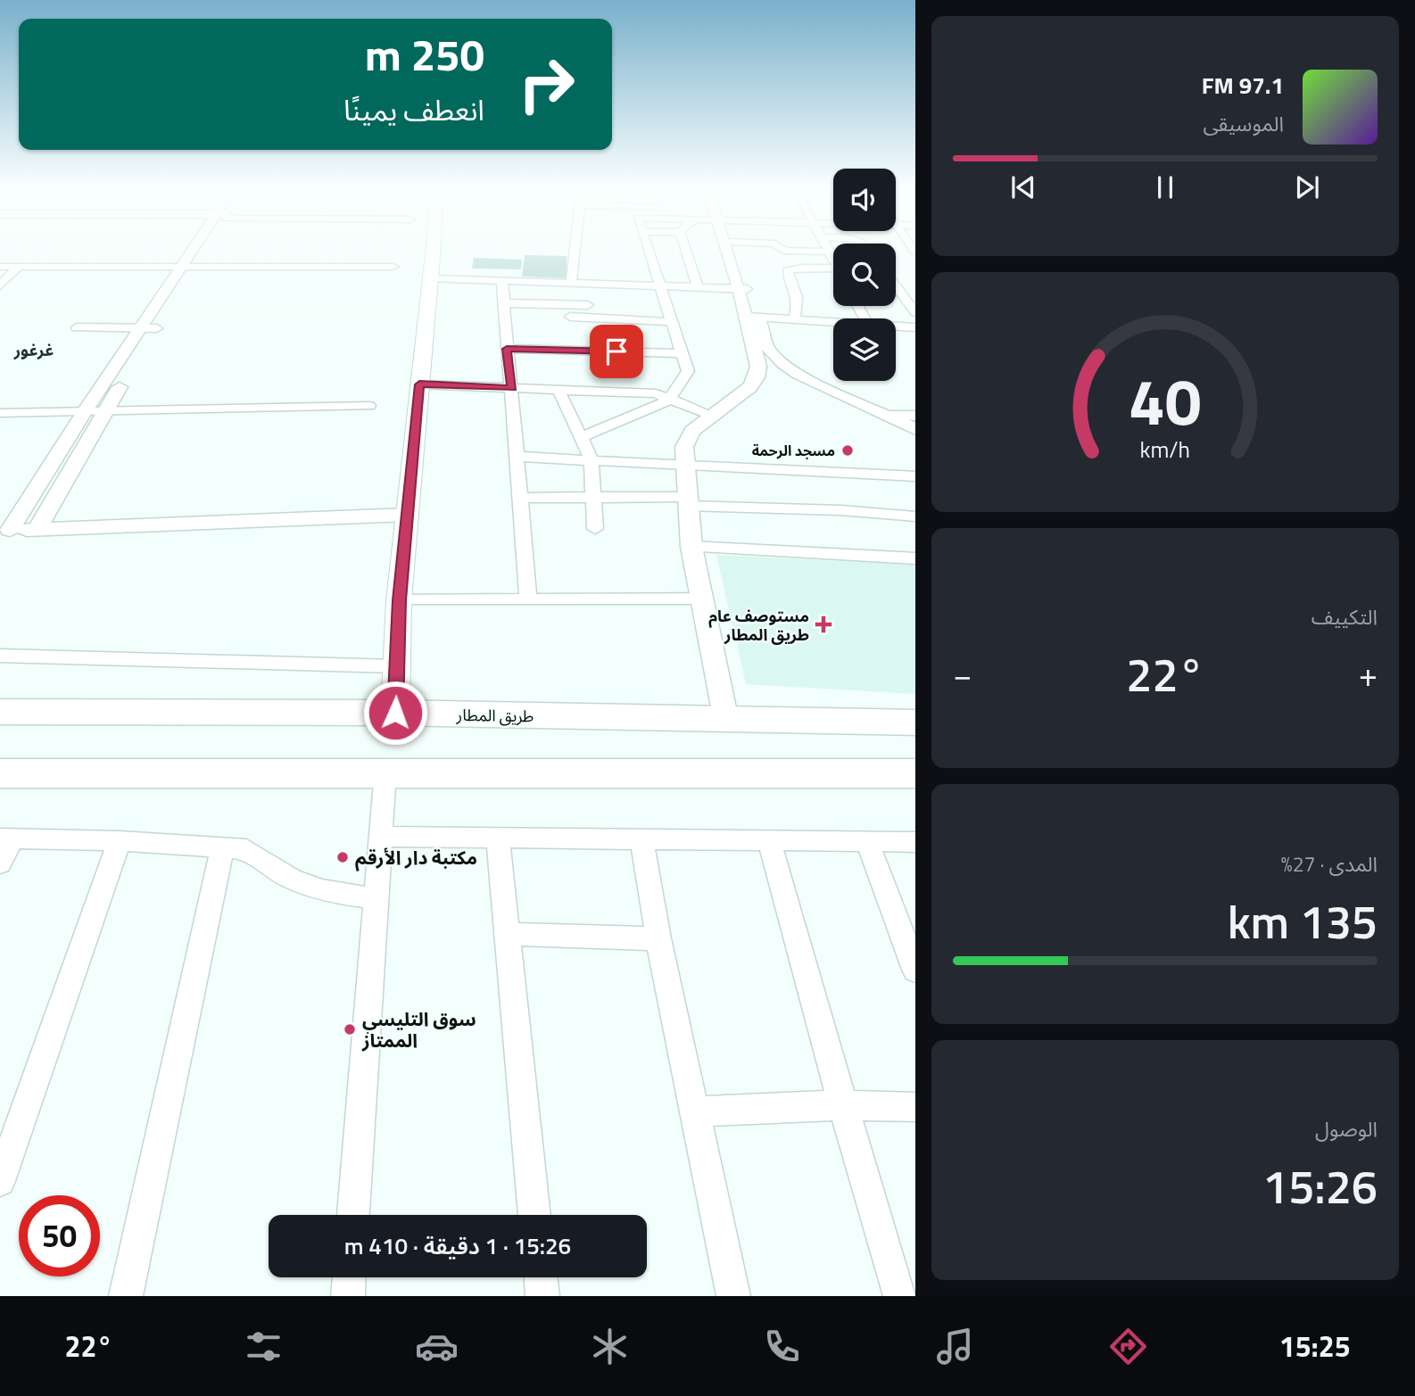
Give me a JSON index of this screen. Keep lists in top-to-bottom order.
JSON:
{
  "streets": {
    "highway": ["طريق المطار"]
  },
  "districts": ["غرغور"],
  "places": {
    "other": ["مسجد الرحمة", "مكتبة دار الأرقم", "سوق التليسي الممتاز"],
    "health": ["مستوصف عام طريق المطار"]
  },
  "page": {
    "turn": ["250 m", "انعطف يمينًا"],
    "song": ["97.1 FM", "الموسيقى"],
    "tile": [
      "التكييف",
      ["المدى · 27%", "135 km"],
      ["الوصول", "15:26"]
    ],
    "heat": ["−", "22°", "+"],
    "limit": "50",
    "trip": "15:26 · 1 دقيقة · 410 m",
    "tabs": ["15:25", "22°"],
    "gauge": ["40", "km/h"]
  }
}
